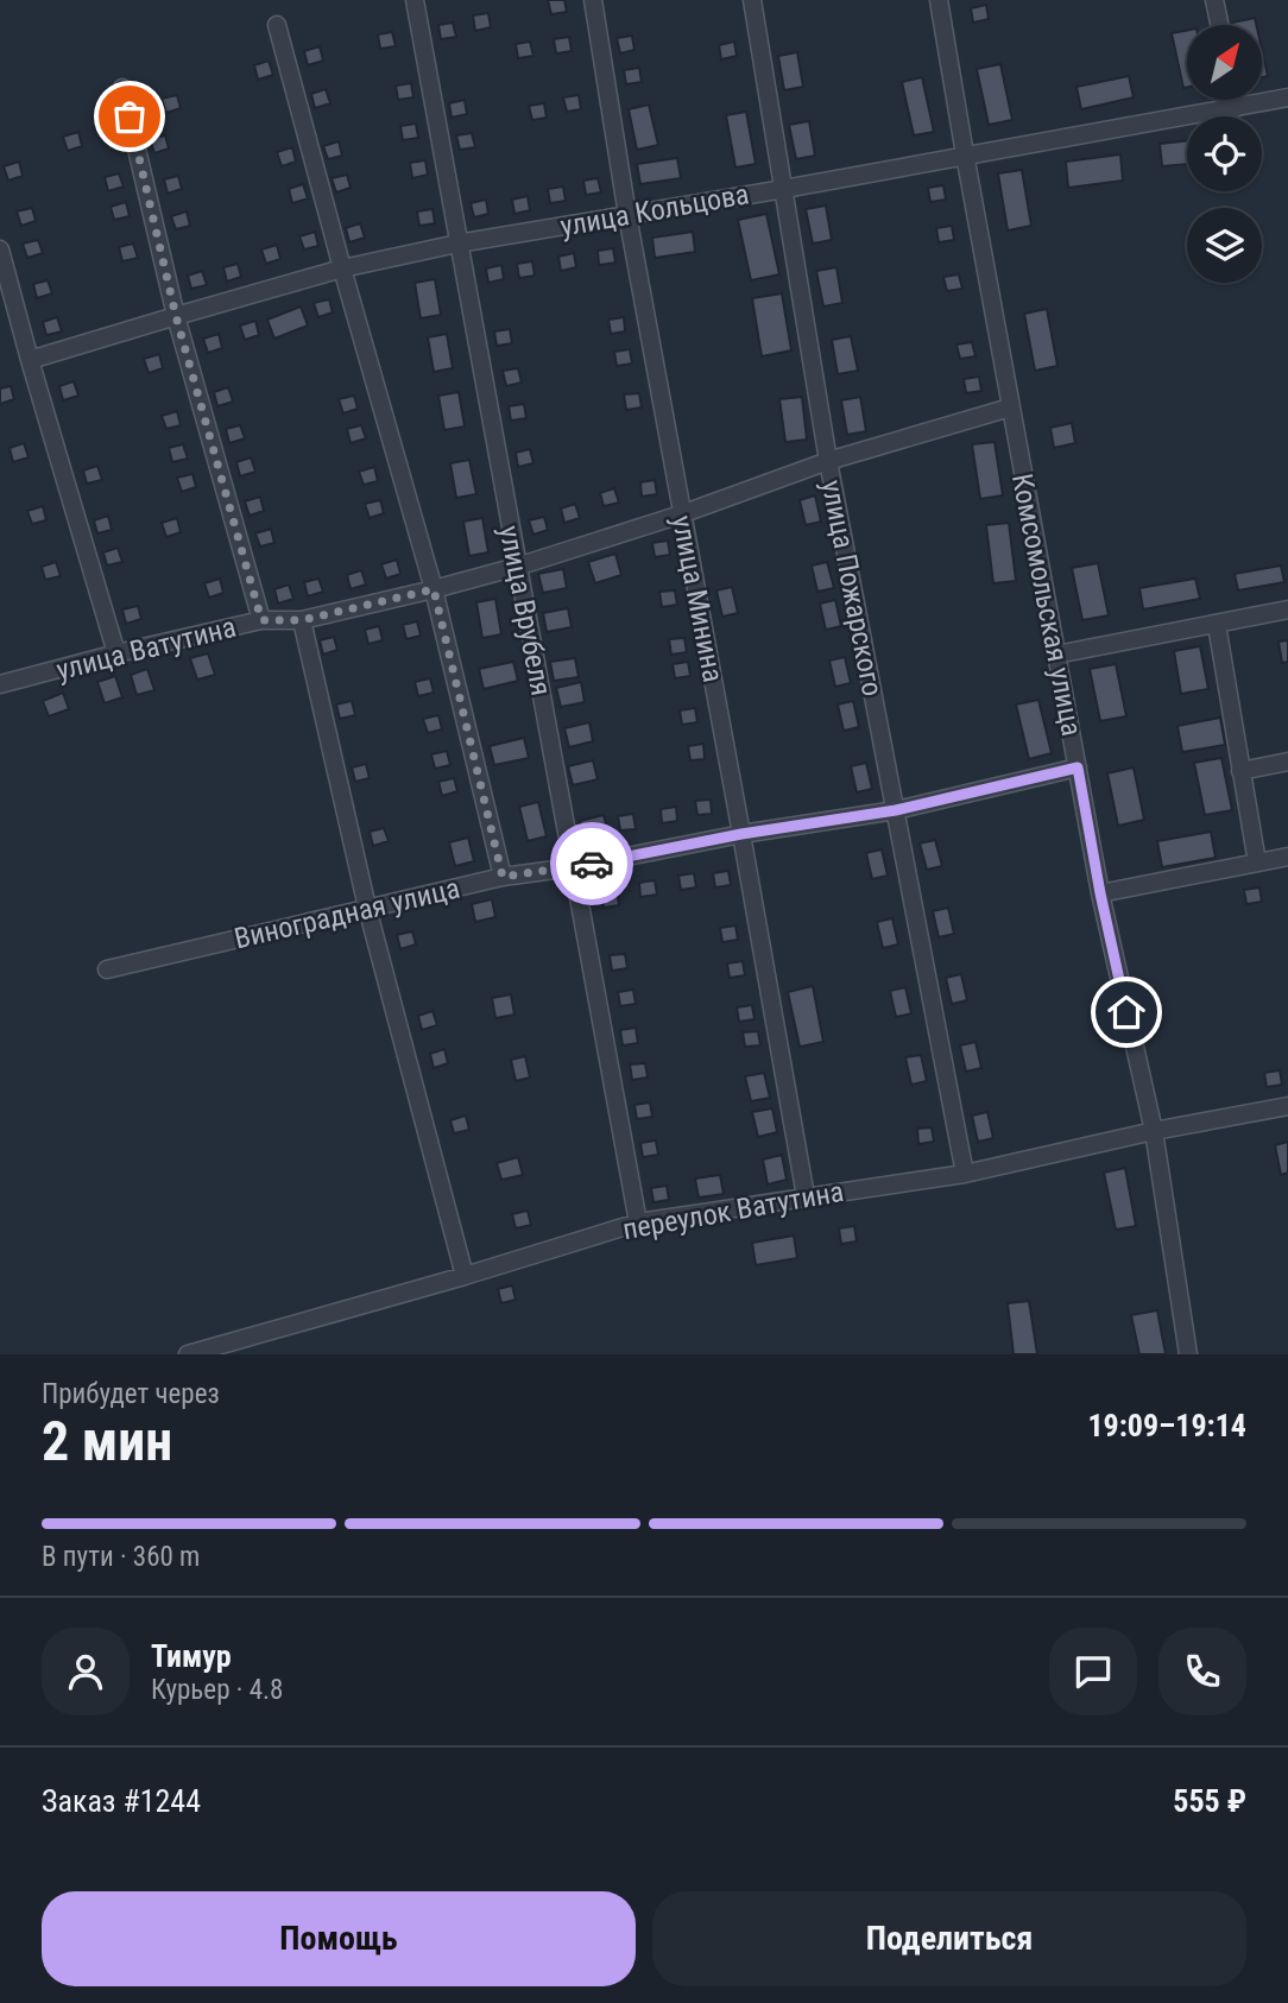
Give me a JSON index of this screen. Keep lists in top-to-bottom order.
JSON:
{
  "streets": {
    "street": [
      "улица Кольцова",
      "улица Пожарского",
      "улица Минина",
      "Комсомольская улица",
      "улица Врубеля",
      "улица Ватутина",
      "Виноградная улица",
      "переулок Ватутина"
    ]
  },
  "crossings": [
    ["улица Кольцова", "улица Пожарского"],
    ["улица Кольцова", "улица Минина"],
    ["улица Кольцова", "Комсомольская улица"],
    ["улица Кольцова", "улица Врубеля"],
    ["улица Пожарского", "улица Ватутина"],
    ["улица Пожарского", "Виноградная улица"],
    ["улица Пожарского", "переулок Ватутина"],
    ["улица Минина", "улица Ватутина"],
    ["улица Минина", "Виноградная улица"],
    ["улица Минина", "переулок Ватутина"],
    ["Комсомольская улица", "улица Ватутина"],
    ["Комсомольская улица", "Виноградная улица"],
    ["Комсомольская улица", "переулок Ватутина"],
    ["улица Врубеля", "улица Ватутина"],
    ["улица Врубеля", "Виноградная улица"],
    ["улица Врубеля", "переулок Ватутина"]
  ],
  "north": "top right",
  "page": {
    "heading": ["2 мин", "Прибудет через", "19:09–19:14"],
    "panel": [
      "Тимур",
      "Курьер · 4.8",
      "Заказ #1244",
      "555 ₽"
    ],
    "bar": "В пути · 360 m",
    "buttons": ["Помощь", "Поделиться"]
  }
}
